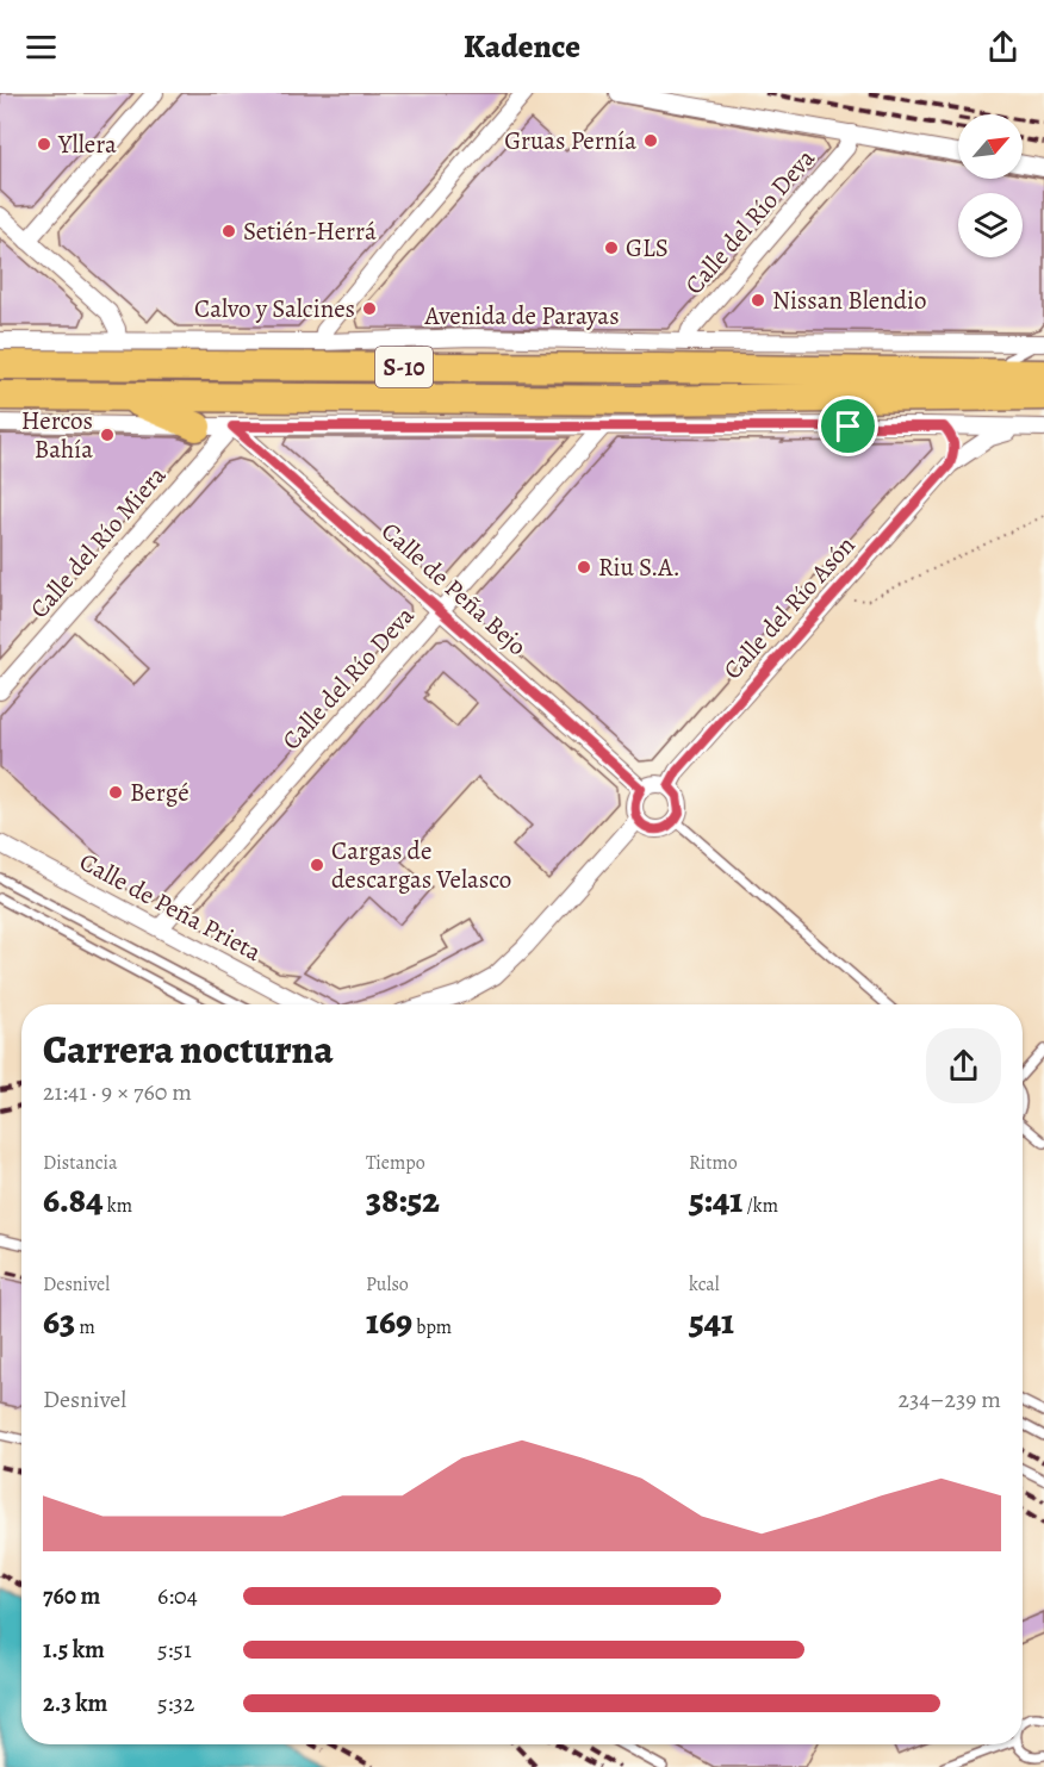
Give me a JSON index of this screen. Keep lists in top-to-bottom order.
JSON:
{
  "streets": {
    "highway": ["S-10"],
    "street": [
      "Calle del Río Deva",
      "Avenida de Parayas",
      "Calle del Río Miera",
      "Calle de Peña Bejo",
      "Calle del Río Asón",
      "Calle de Peña Prieta"
    ]
  },
  "crossings": [
    ["Calle del Río Deva", "Avenida de Parayas"],
    ["Calle del Río Deva", "Calle de Peña Bejo"],
    ["Calle del Río Deva", "Calle de Peña Prieta"],
    ["Calle del Río Miera", "Calle de Peña Bejo"],
    ["Calle de Peña Bejo", "Calle del Río Asón"]
  ],
  "places": [
    "Gruas Pernía",
    "Yllera",
    "Setién-Herrá",
    "GLS",
    "Nissan Blendio",
    "Calvo y Salcines",
    "Hercos Bahía",
    "Riu S.A.",
    "Bergé",
    "Cargas de descargas Velasco"
  ],
  "north": "top right",
  "page": {
    "header": "Kadence",
    "heading": ["Carrera nocturna", "21:41 · 9 × 760 m"],
    "stats": [
      ["Distancia", "6.84 km"],
      ["Tiempo", "38:52"],
      ["Ritmo", "5:41 /km"],
      ["Desnivel", "63 m"],
      ["Pulso", "169 bpm"],
      ["kcal", "541"]
    ],
    "chart": ["Desnivel", "234–239 m"],
    "list": [
      {
        "name": "760 m",
        "note": "6:04"
      },
      {
        "name": "1.5 km",
        "note": "5:51"
      },
      {
        "name": "2.3 km",
        "note": "5:32"
      }
    ]
  }
}
